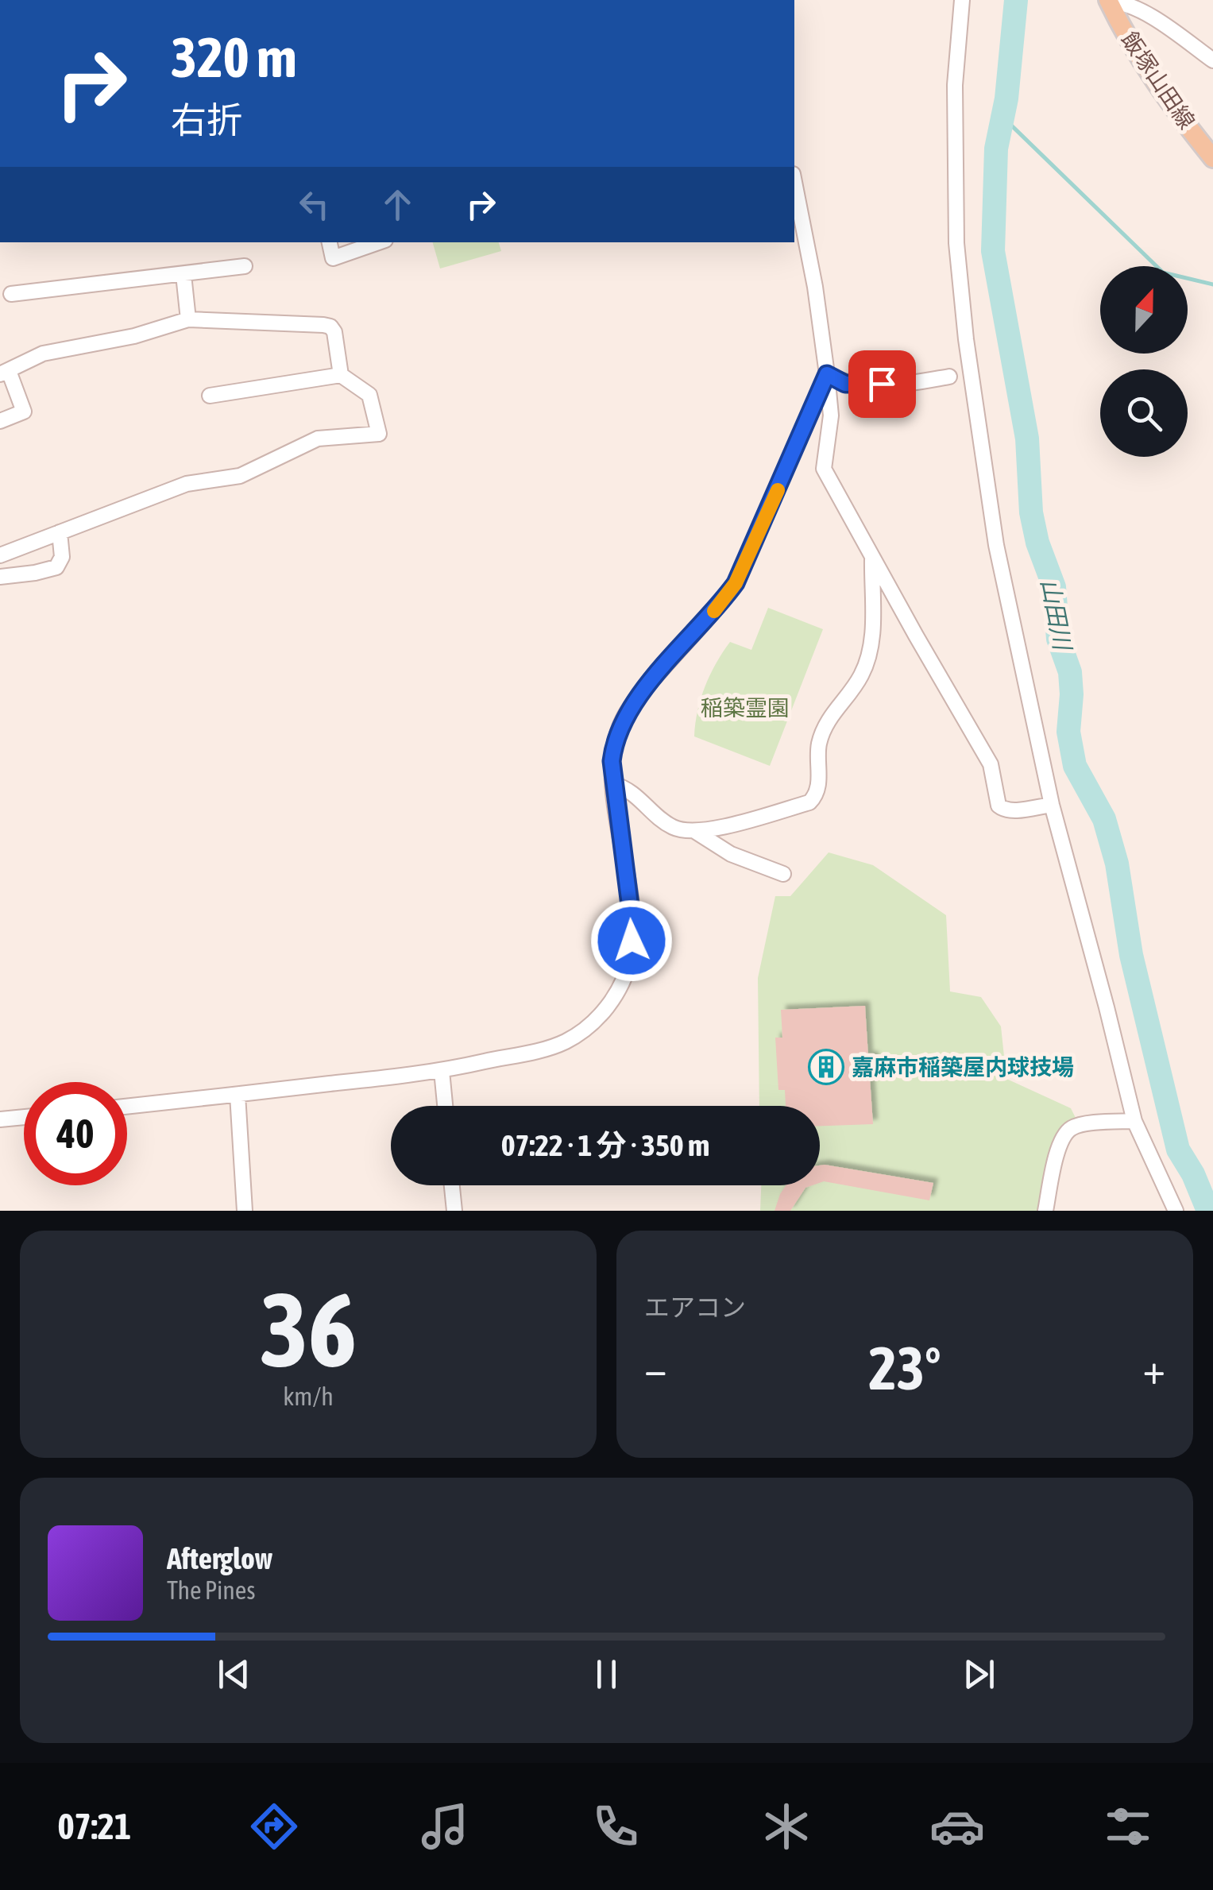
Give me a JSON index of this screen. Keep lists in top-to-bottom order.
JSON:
{
  "streets": {
    "main road": ["飯塚山田線"]
  },
  "water": ["山田川"],
  "parks": ["稲築霊園"],
  "places": {
    "building": ["嘉麻市稲築屋内球技場"]
  },
  "north": "top",
  "page": {
    "turn": ["320 m", "右折"],
    "limit": "40",
    "trip": "07:22 · 1 分 · 350 m",
    "tile": [
      ["36", "km/h"],
      "エアコン"
    ],
    "heat": ["−", "23°", "+"],
    "song": ["Afterglow", "The Pines"],
    "tabs": "07:21"
  }
}
